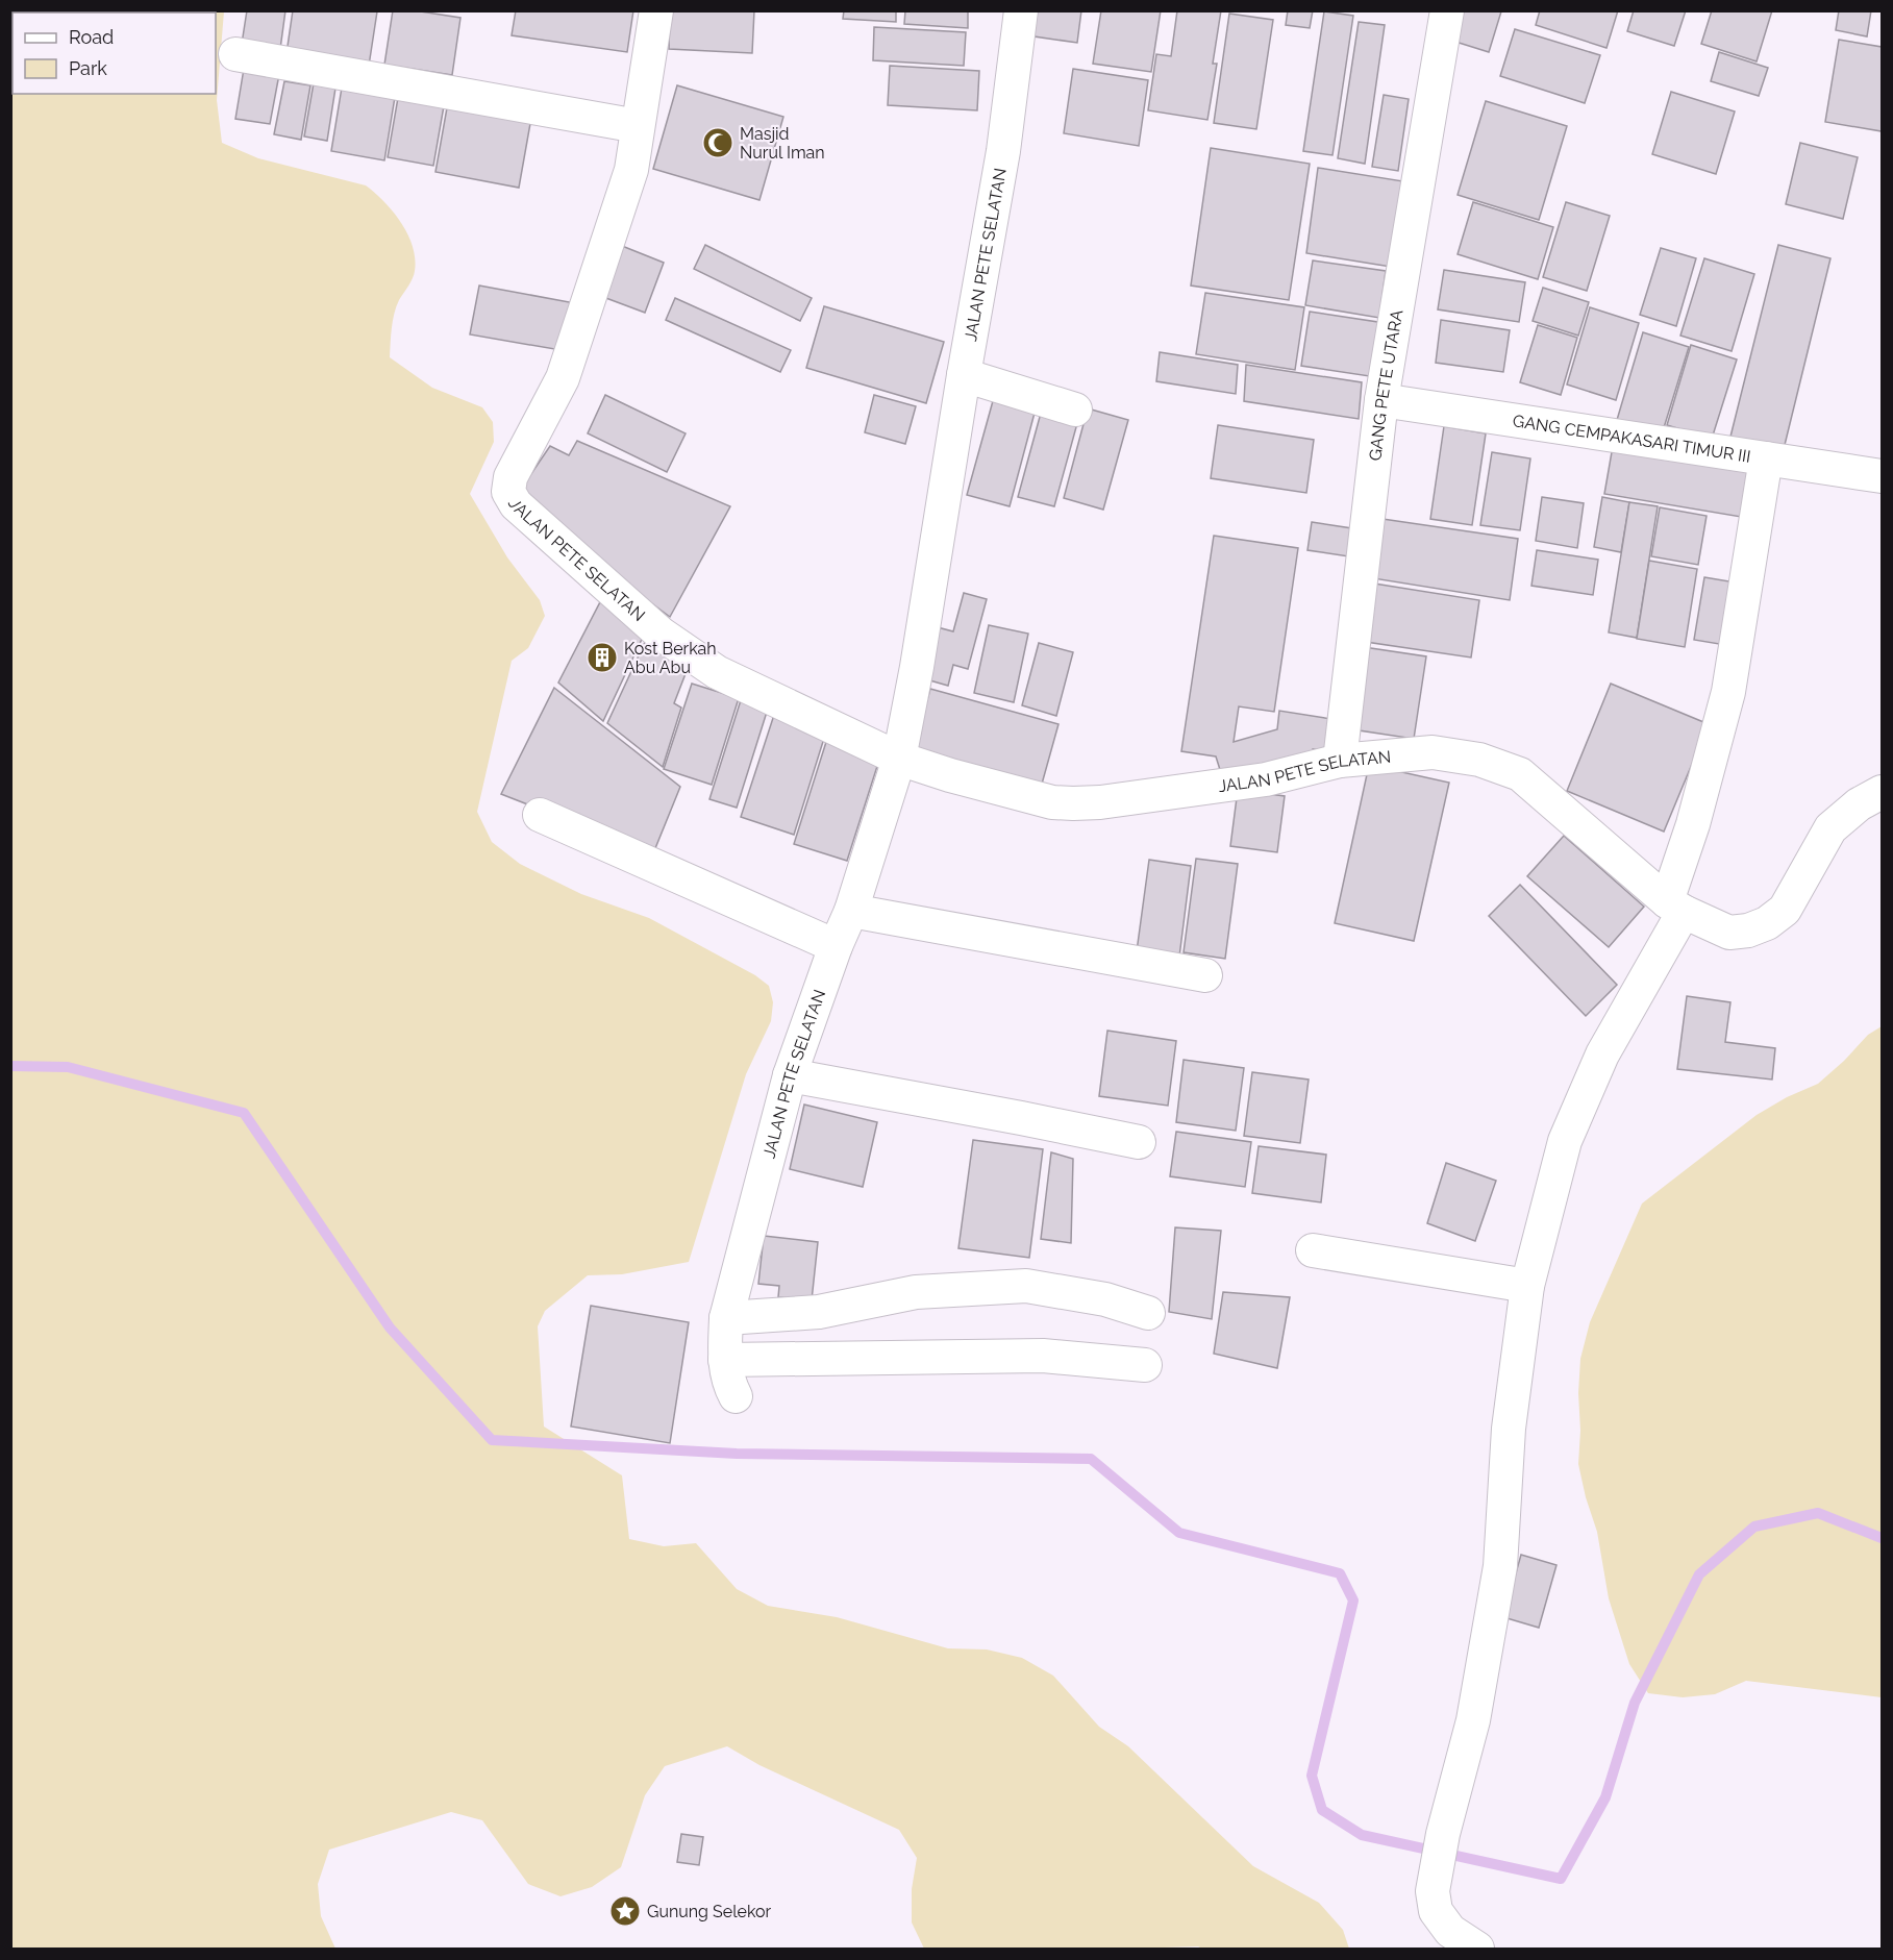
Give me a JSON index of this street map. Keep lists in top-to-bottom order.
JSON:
{
  "streets": {
    "street": ["JALAN PETE SELATAN", "GANG PETE UTARA", "GANG CEMPAKASARI TIMUR III"]
  },
  "crossings": [
    ["JALAN PETE SELATAN", "GANG PETE UTARA"],
    ["GANG PETE UTARA", "GANG CEMPAKASARI TIMUR III"]
  ],
  "places": {
    "mosque": ["Masjid Nurul Iman"],
    "building": ["Kost Berkah Abu Abu"],
    "place": ["Gunung Selekor"]
  },
  "legend": ["Road", "Park"]
}
